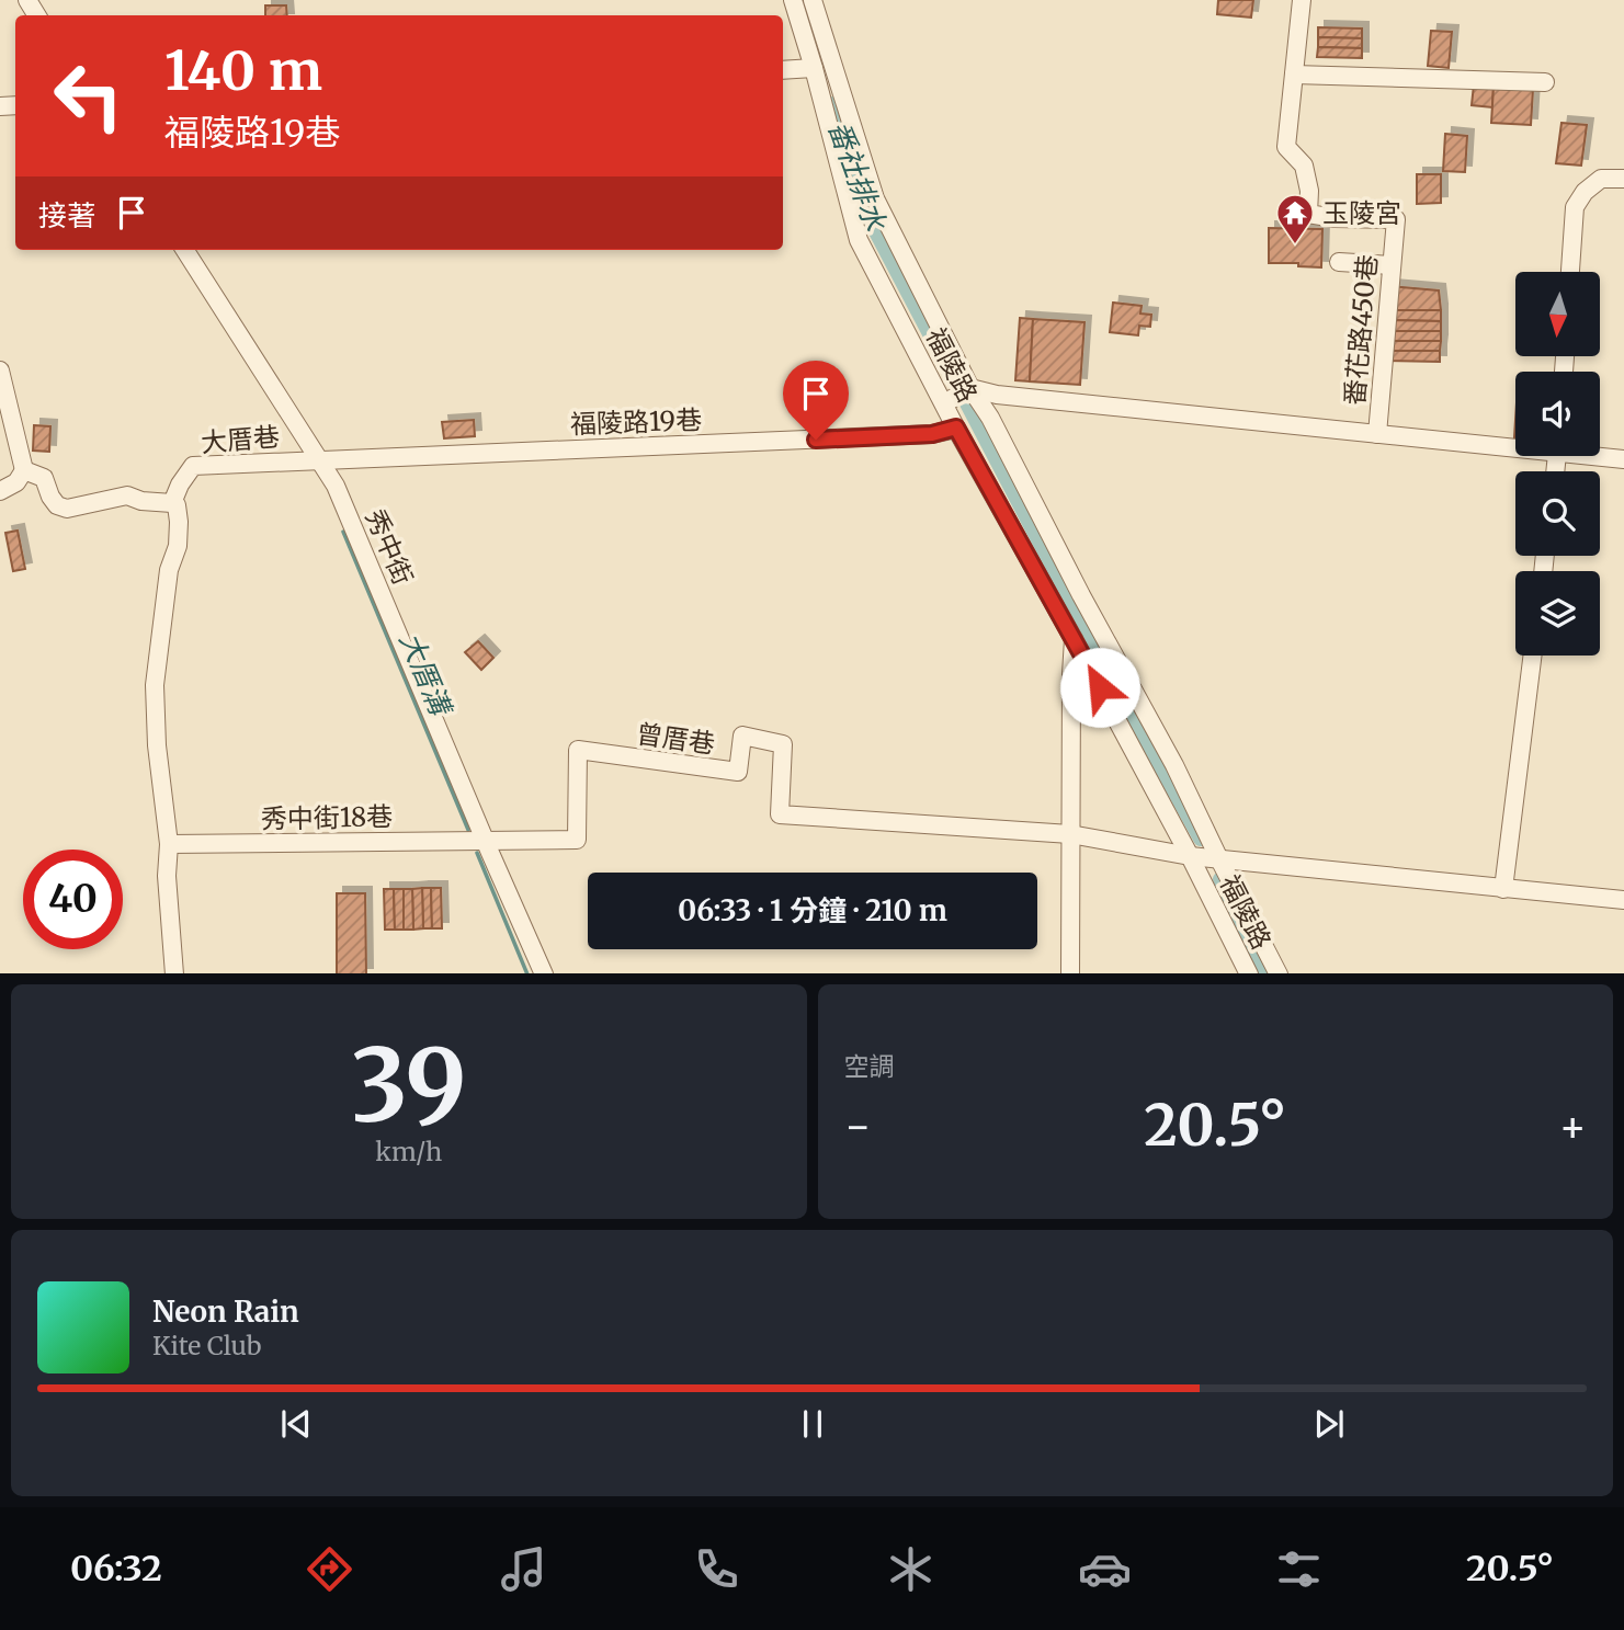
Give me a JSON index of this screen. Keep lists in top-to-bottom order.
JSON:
{
  "streets": {
    "street": [
      "番花路450巷",
      "福陵路",
      "福陵路19巷",
      "大厝巷",
      "秀中街",
      "曾厝巷",
      "秀中街18巷"
    ]
  },
  "crossings": [
    ["福陵路", "福陵路19巷"],
    ["福陵路", "曾厝巷"],
    ["福陵路19巷", "大厝巷"],
    ["福陵路19巷", "秀中街"],
    ["大厝巷", "秀中街"],
    ["秀中街", "曾厝巷"],
    ["秀中街", "秀中街18巷"],
    ["曾厝巷", "秀中街18巷"]
  ],
  "water": ["番社排水", "大厝溝"],
  "places": {
    "temple": ["玉陵宮"]
  },
  "north": "bottom",
  "page": {
    "turn": ["140 m", "福陵路19巷"],
    "then": "接著",
    "limit": "40",
    "trip": "06:33 · 1 分鐘 · 210 m",
    "tile": [
      ["39", "km/h"],
      "空調"
    ],
    "heat": ["−", "20.5°", "+"],
    "song": ["Neon Rain", "Kite Club"],
    "tabs": ["06:32", "20.5°"]
  }
}
